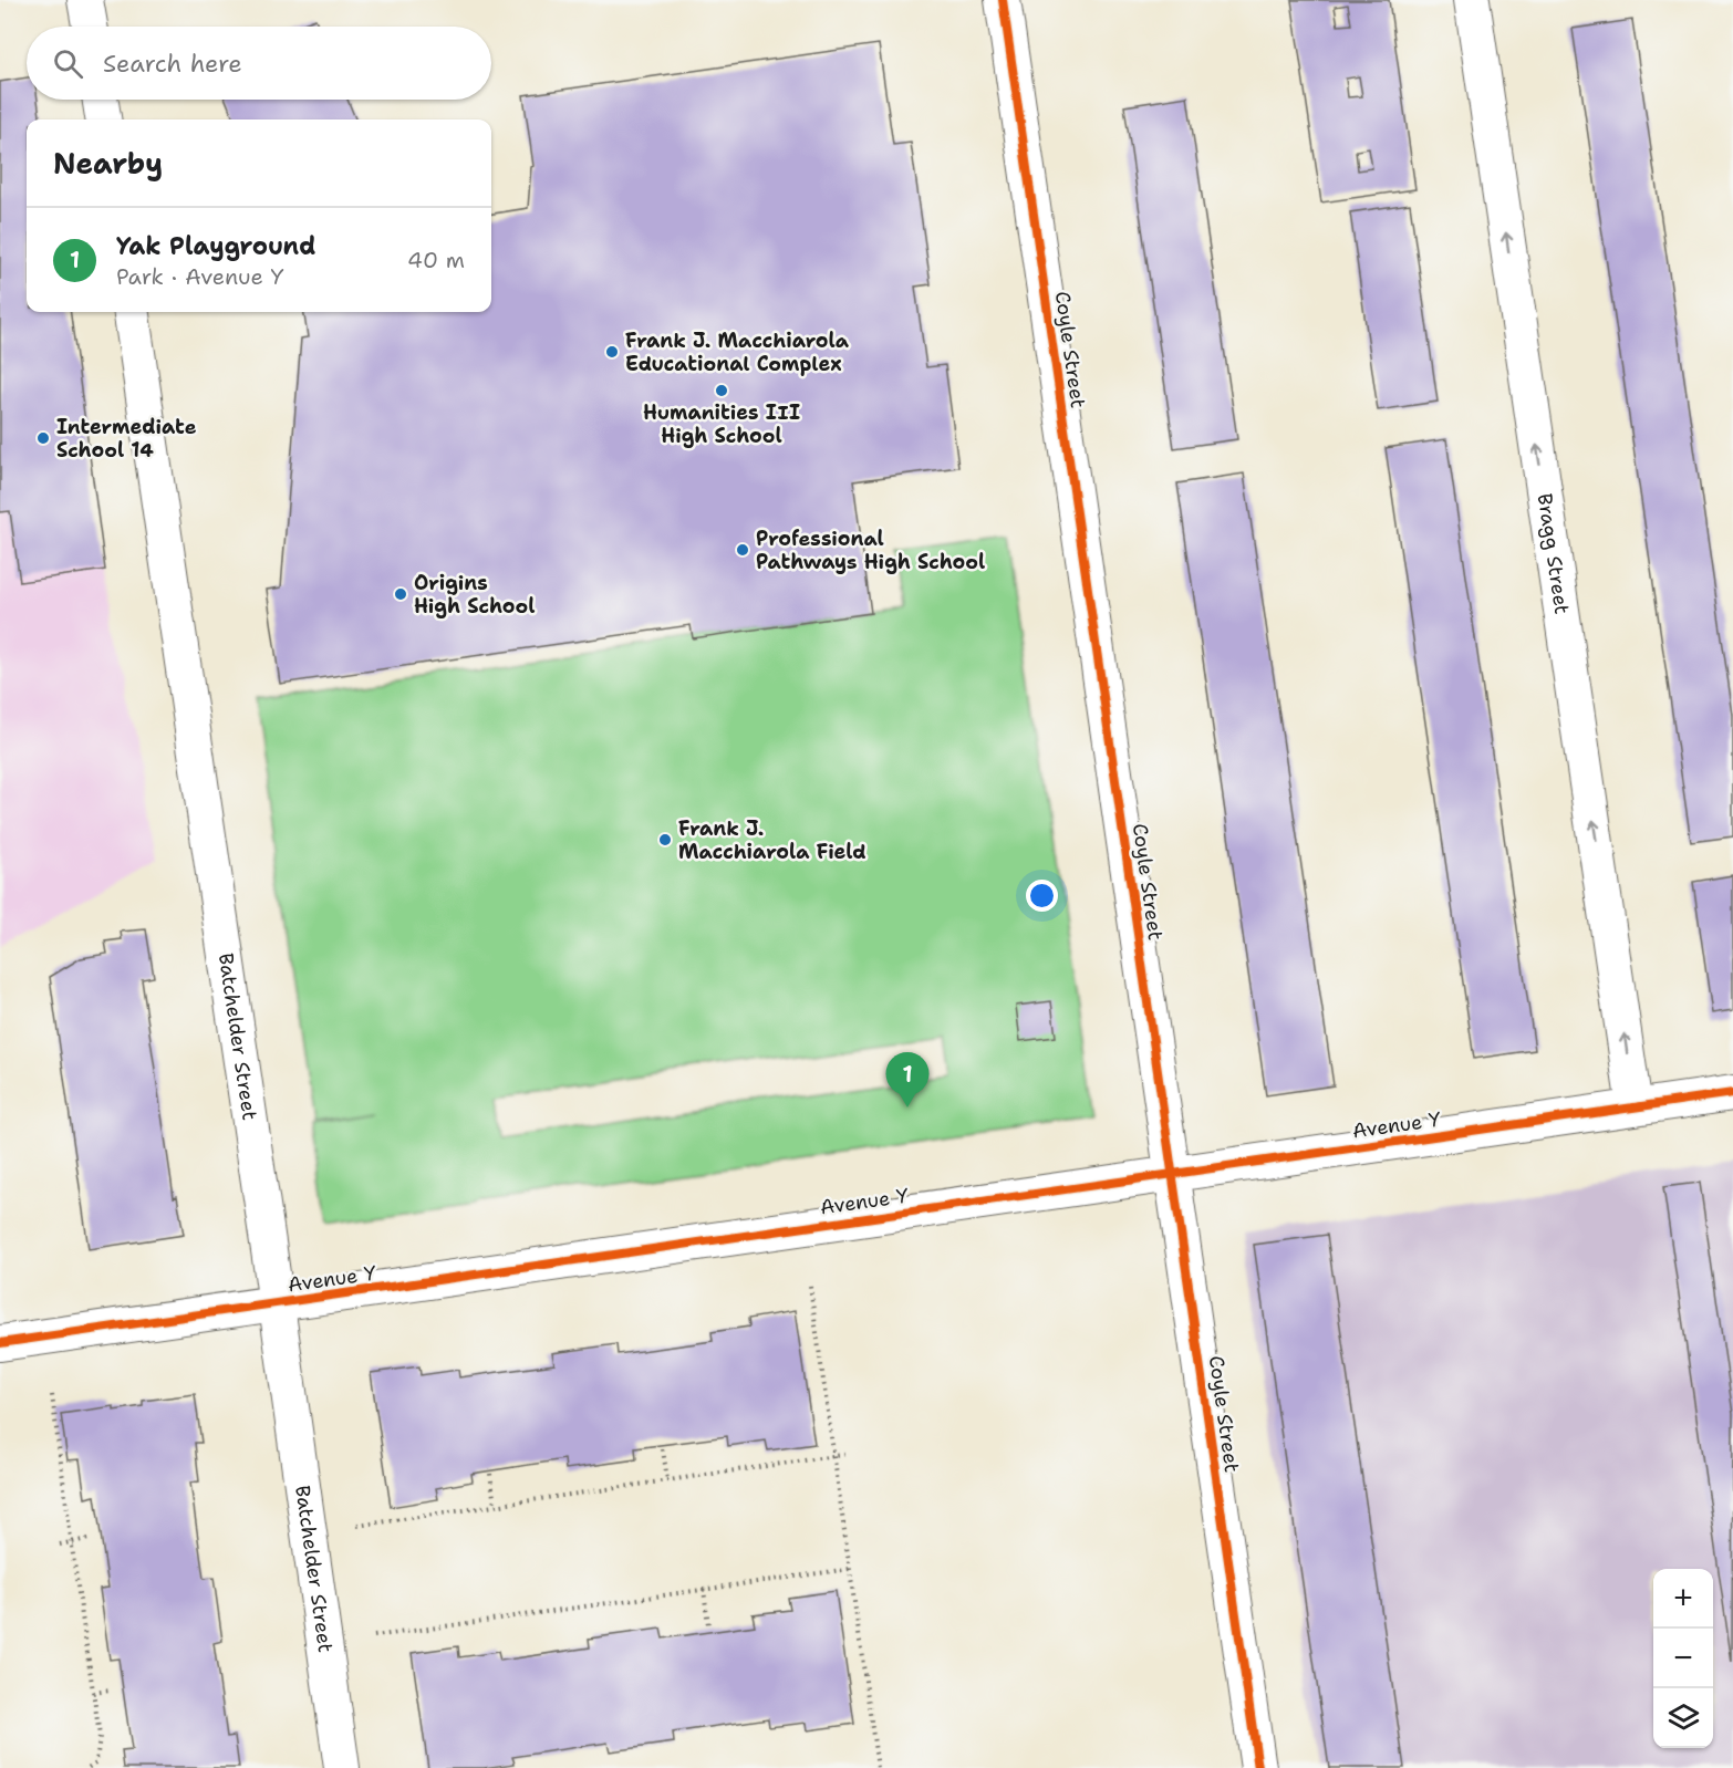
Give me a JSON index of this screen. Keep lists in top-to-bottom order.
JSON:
{
  "streets": {
    "street": [
      "Coyle Street",
      "Bragg Street",
      "Batchelder Street",
      "Avenue Y"
    ]
  },
  "crossings": [
    ["Coyle Street", "Avenue Y"],
    ["Bragg Street", "Avenue Y"],
    ["Batchelder Street", "Avenue Y"]
  ],
  "one_way": ["Bragg Street"],
  "places": [
    "Frank J. Macchiarola Educational Complex",
    "Humanities III High School",
    "Intermediate School 14",
    "Professional Pathways High School",
    "Origins High School",
    "Frank J. Macchiarola Field"
  ],
  "page": {
    "search": "Search here",
    "heading": "Nearby",
    "list": [
      {
        "mark": "1",
        "name": "Yak Playground",
        "note": "Park · Avenue Y",
        "value": "40 m"
      }
    ],
    "pins": "1",
    "map_buttons": ["+", "−"]
  }
}
